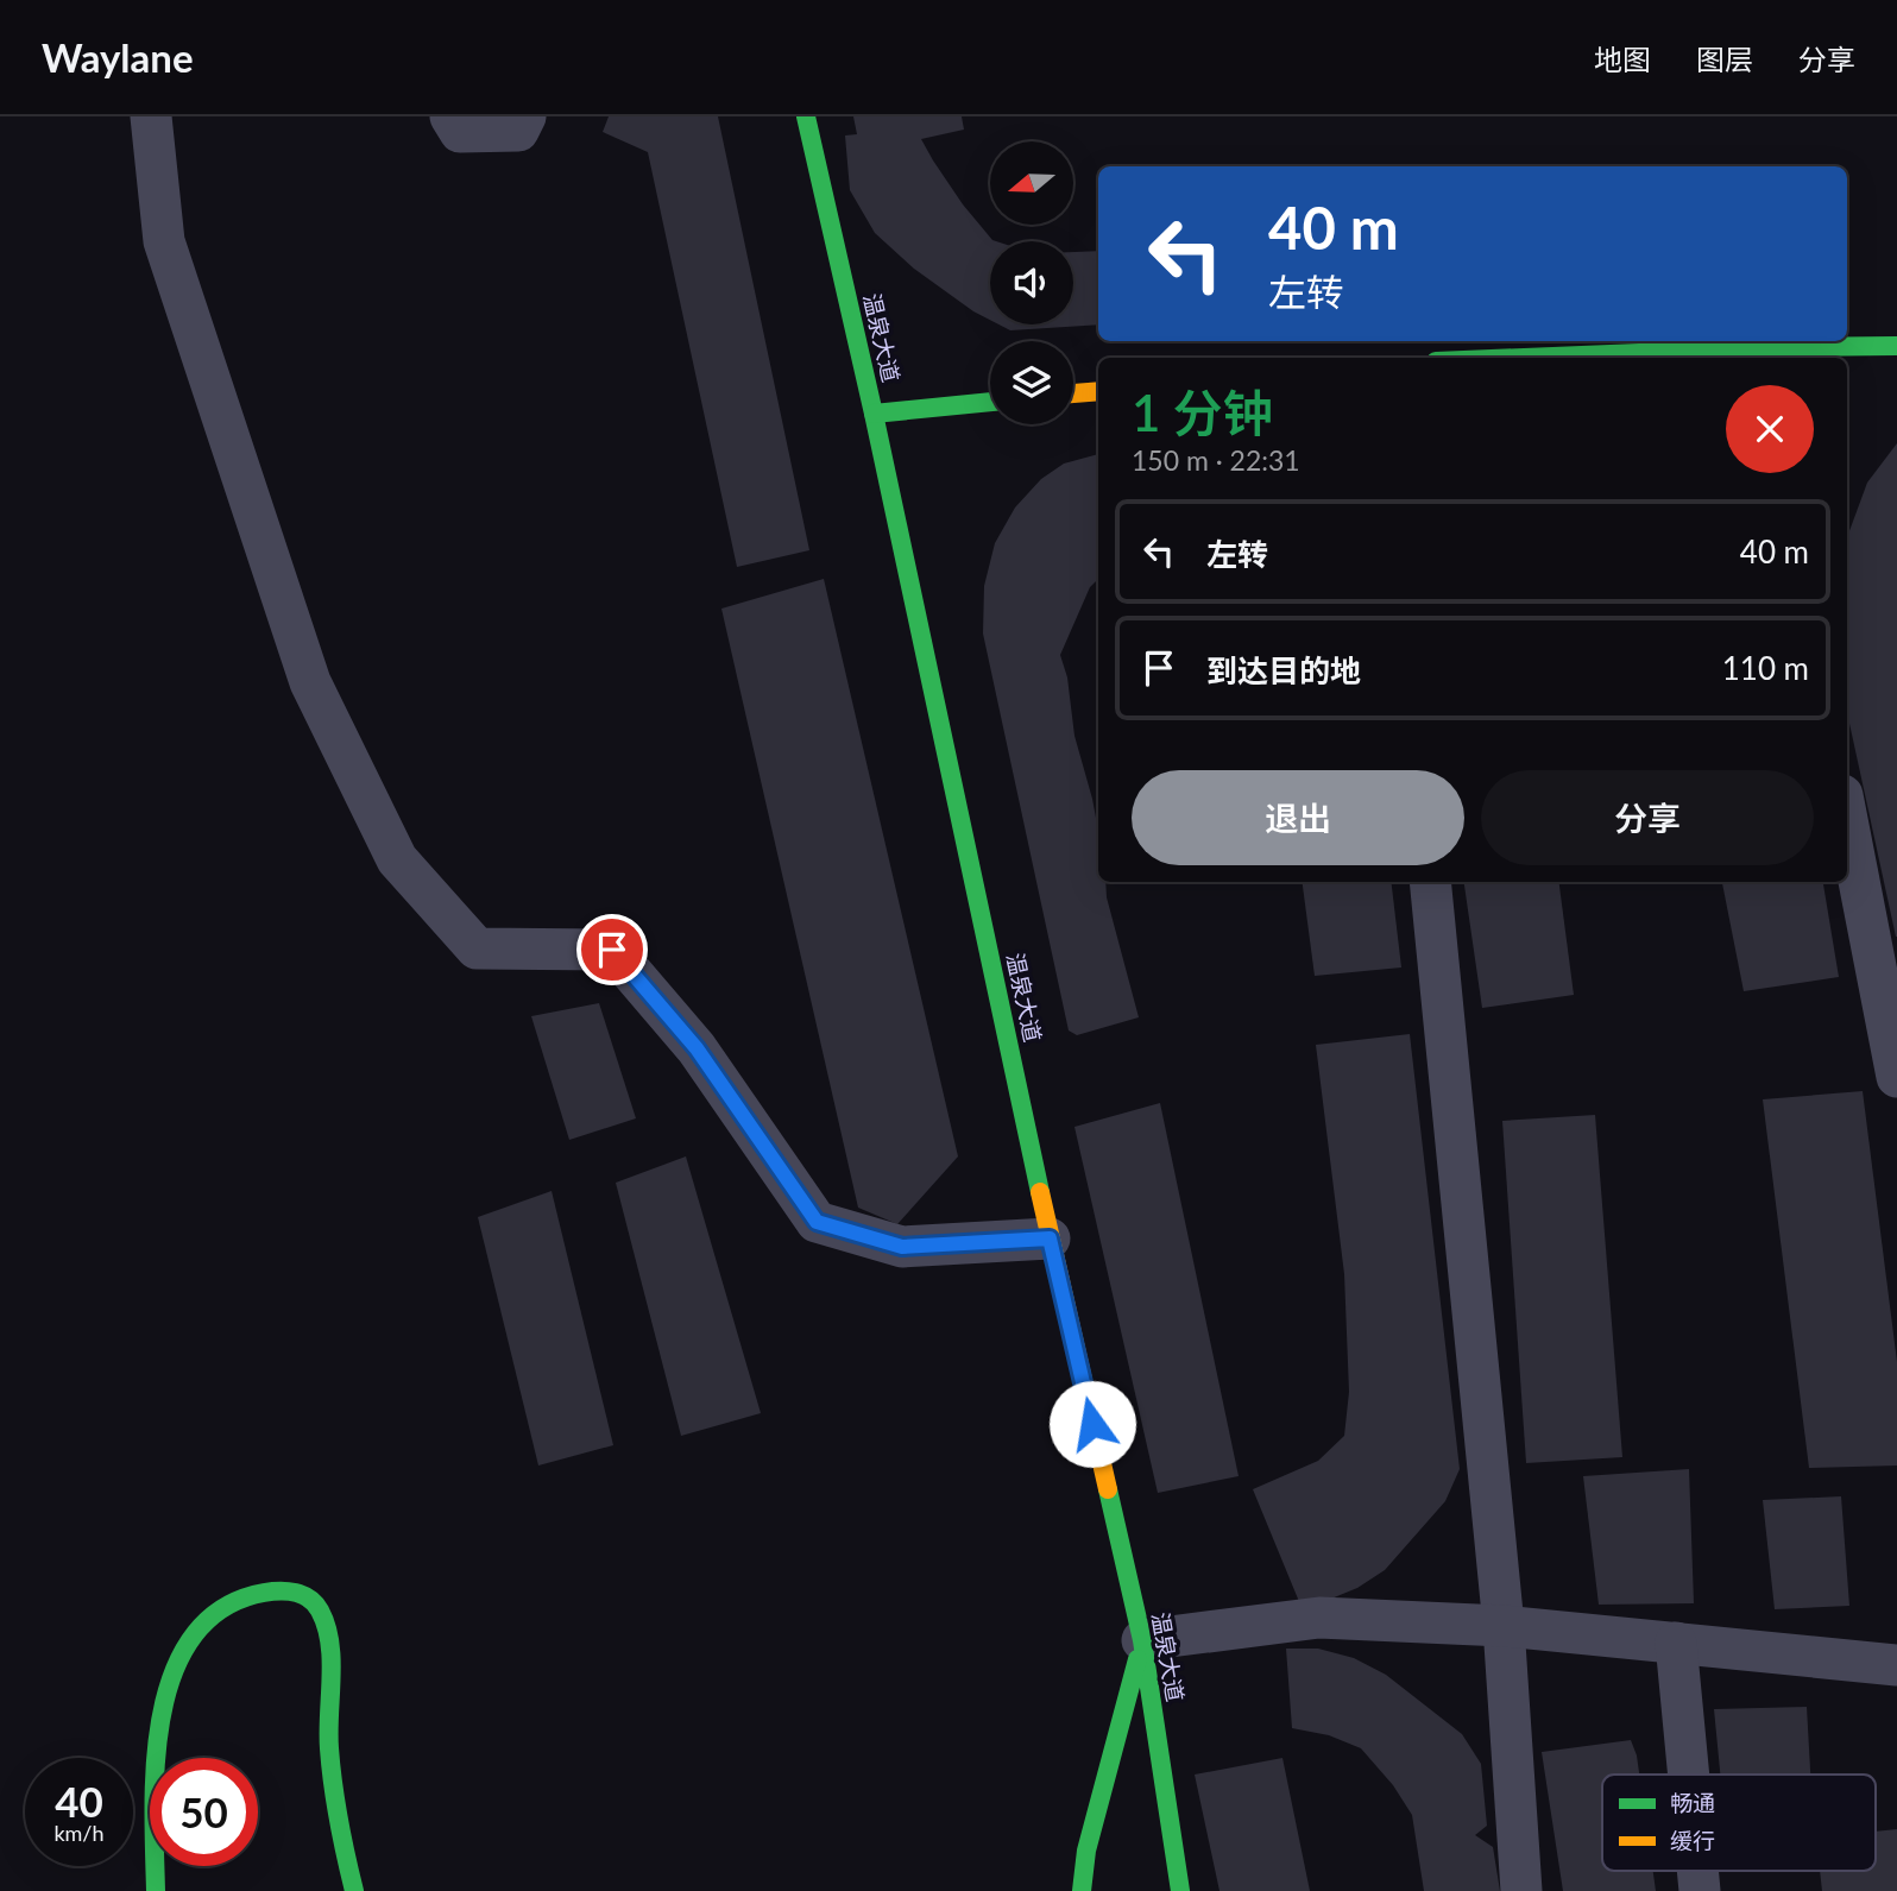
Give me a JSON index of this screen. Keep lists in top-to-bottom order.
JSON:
{
  "streets": {
    "main road": ["温泉大道"]
  },
  "legend": ["畅通", "缓行"],
  "north": "left",
  "page": {
    "header": "Waylane",
    "nav": ["地图", "图层", "分享"],
    "turn": ["40 m", "左转"],
    "heading": ["1 分钟", "150 m · 22:31"],
    "list": [
      {
        "name": "左转",
        "value": "40 m"
      },
      {
        "name": "到达目的地",
        "value": "110 m"
      }
    ],
    "buttons": ["退出", "分享"],
    "speed": "40 km/h",
    "limit": "50"
  }
}
